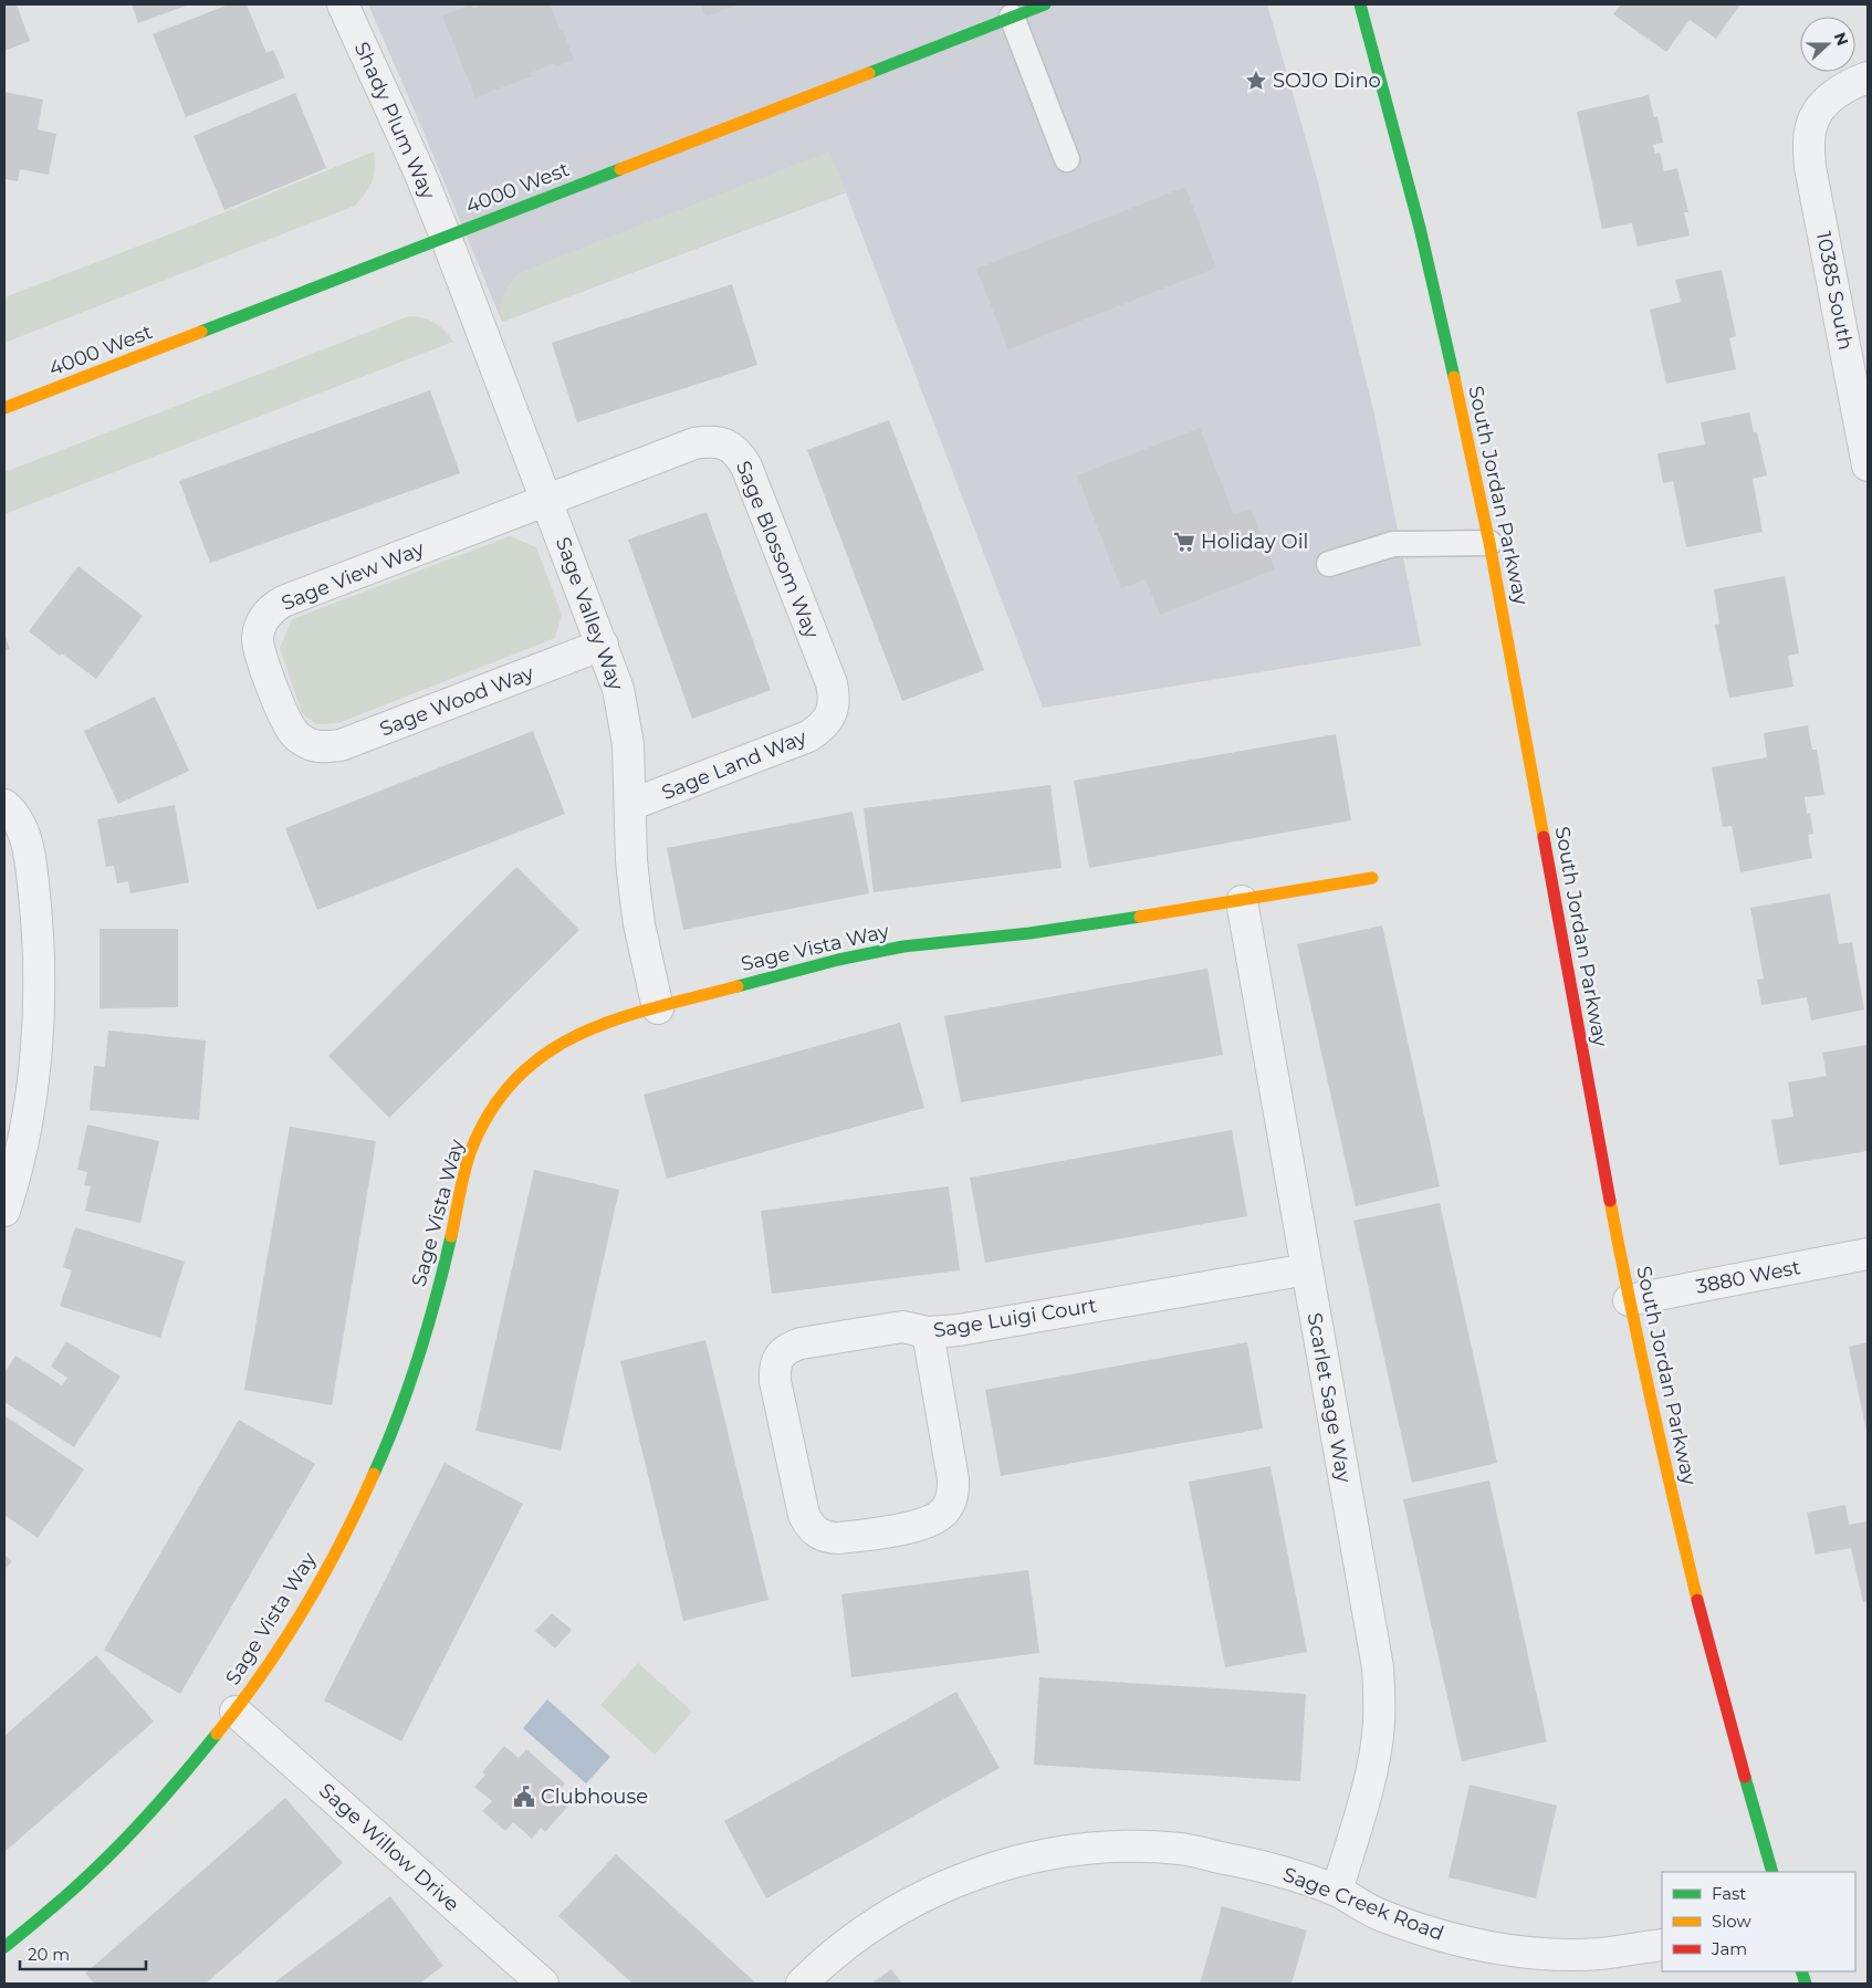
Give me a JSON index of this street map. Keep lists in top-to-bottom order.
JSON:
{
  "streets": {
    "main road": ["4000 West", "South Jordan Parkway", "Sage Vista Way"],
    "street": [
      "Shady Plum Way",
      "10385 South",
      "Sage Blossom Way",
      "Sage View Way",
      "Sage Valley Way",
      "Sage Wood Way",
      "Sage Land Way",
      "3880 West",
      "Sage Luigi Court",
      "Scarlet Sage Way",
      "Sage Willow Drive",
      "Sage Creek Road"
    ]
  },
  "crossings": [
    ["Shady Plum Way", "4000 West"],
    ["Shady Plum Way", "Sage Valley Way"],
    ["4000 West", "Sage Valley Way"],
    ["South Jordan Parkway", "3880 West"],
    ["Sage Blossom Way", "Sage View Way"],
    ["Sage Blossom Way", "Sage Valley Way"],
    ["Sage Blossom Way", "Sage Land Way"],
    ["Sage View Way", "Sage Valley Way"],
    ["Sage View Way", "Sage Wood Way"],
    ["Sage Valley Way", "Sage Wood Way"],
    ["Sage Valley Way", "Sage Land Way"],
    ["Sage Valley Way", "Sage Vista Way"],
    ["Sage Vista Way", "Scarlet Sage Way"],
    ["Sage Vista Way", "Sage Willow Drive"],
    ["Sage Luigi Court", "Scarlet Sage Way"],
    ["Scarlet Sage Way", "Sage Creek Road"]
  ],
  "places": {
    "place": ["SOJO Dino"],
    "supermarket": ["Holiday Oil"],
    "public building": ["Clubhouse"]
  },
  "legend": ["Fast", "Slow", "Jam"],
  "scale_bar": "20 m",
  "north": "right"
}
